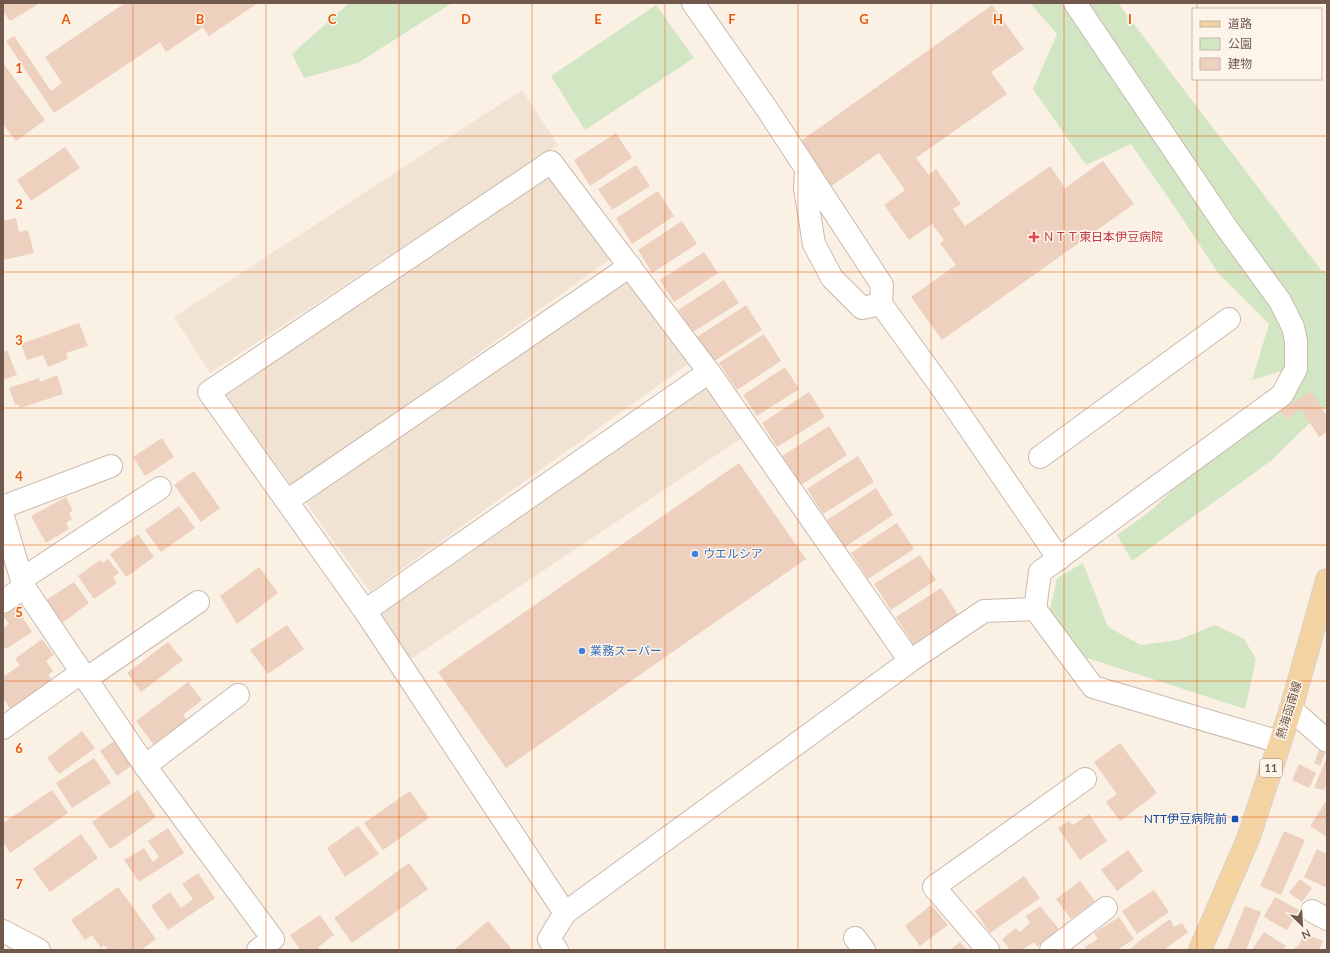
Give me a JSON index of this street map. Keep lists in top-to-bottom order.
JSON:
{
  "streets": {
    "main road": ["熱海函南線", "11"]
  },
  "places": {
    "health": ["ＮＴＴ東日本伊豆病院"],
    "other": ["ウエルシア", "業務スーパー"],
    "transit": ["NTT伊豆病院前"]
  },
  "legend": ["道路", "公園", "建物"],
  "north": "bottom right",
  "grid": {
    "columns": [
      "A",
      "B",
      "C",
      "D",
      "E",
      "F",
      "G",
      "H",
      "I"
    ],
    "rows": [
      "1",
      "2",
      "3",
      "4",
      "5",
      "6",
      "7"
    ]
  }
}
